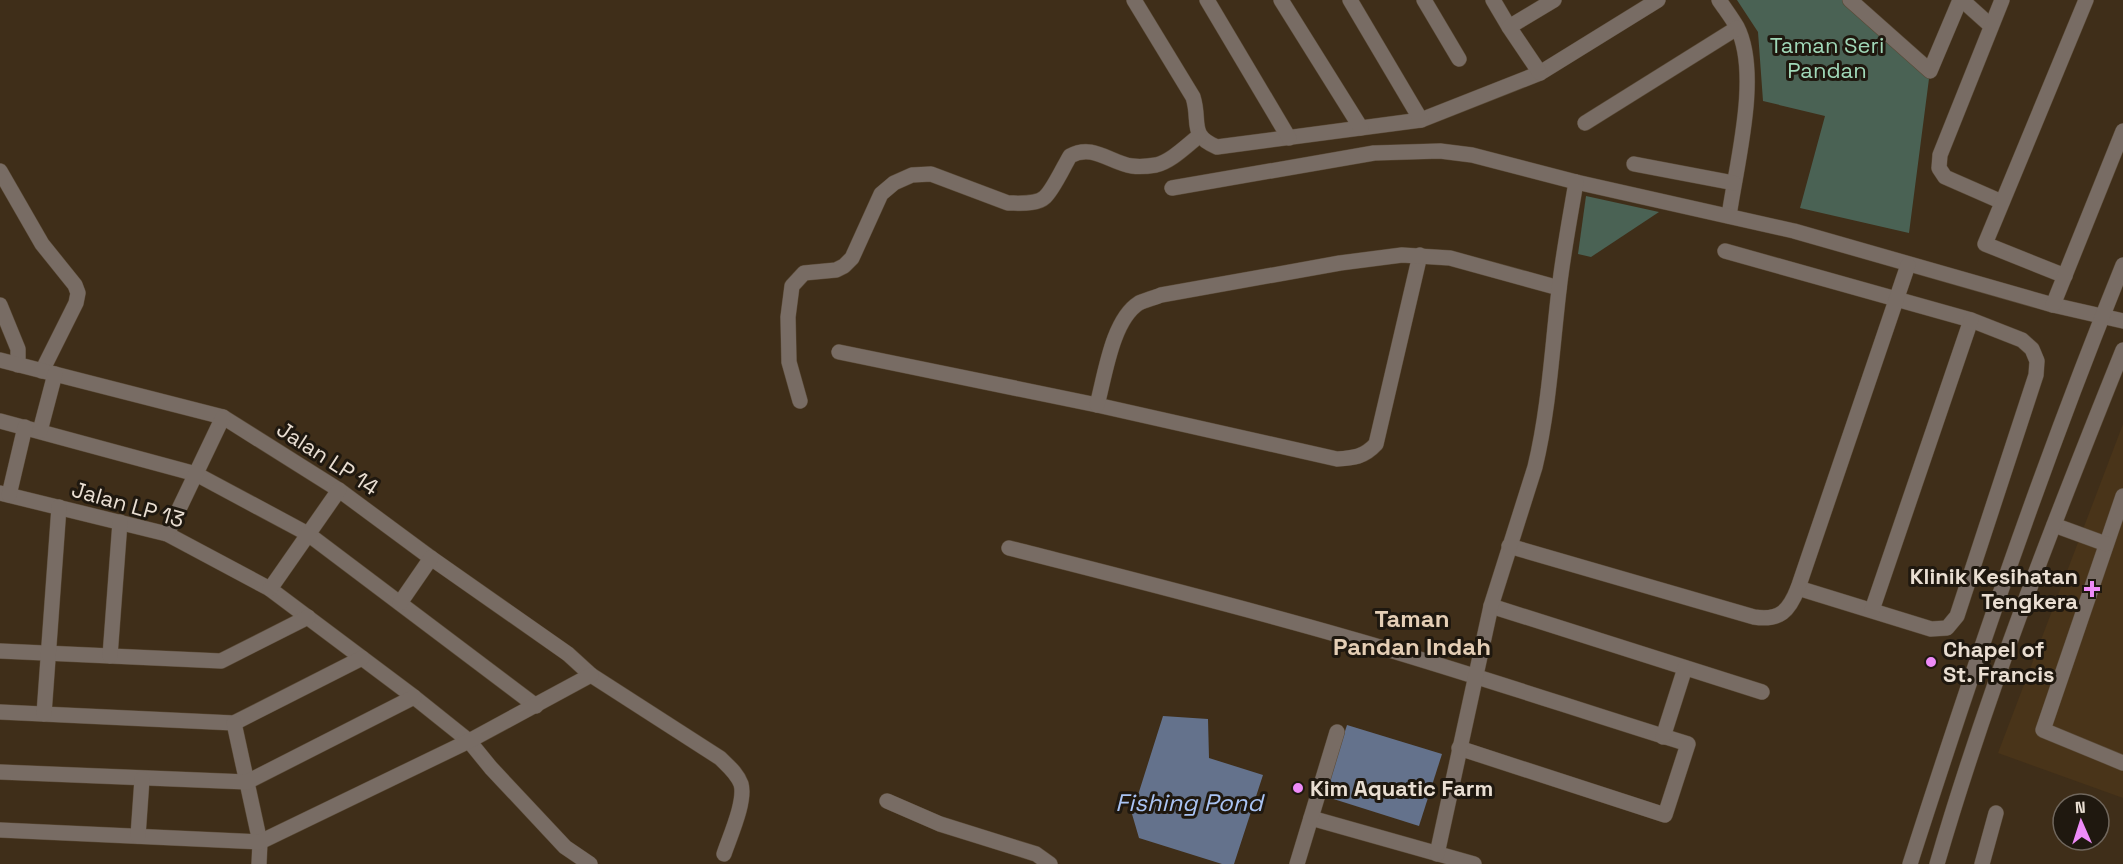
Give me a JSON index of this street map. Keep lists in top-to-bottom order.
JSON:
{
  "streets": {
    "street": ["Jalan LP 14", "Jalan LP 13"]
  },
  "districts": ["Taman Pandan Indah"],
  "water": ["Fishing Pond"],
  "parks": ["Taman Seri Pandan"],
  "places": {
    "health": ["Klinik Kesihatan Tengkera"],
    "other": ["Chapel of St. Francis", "Kim Aquatic Farm"]
  },
  "north": "top"
}
